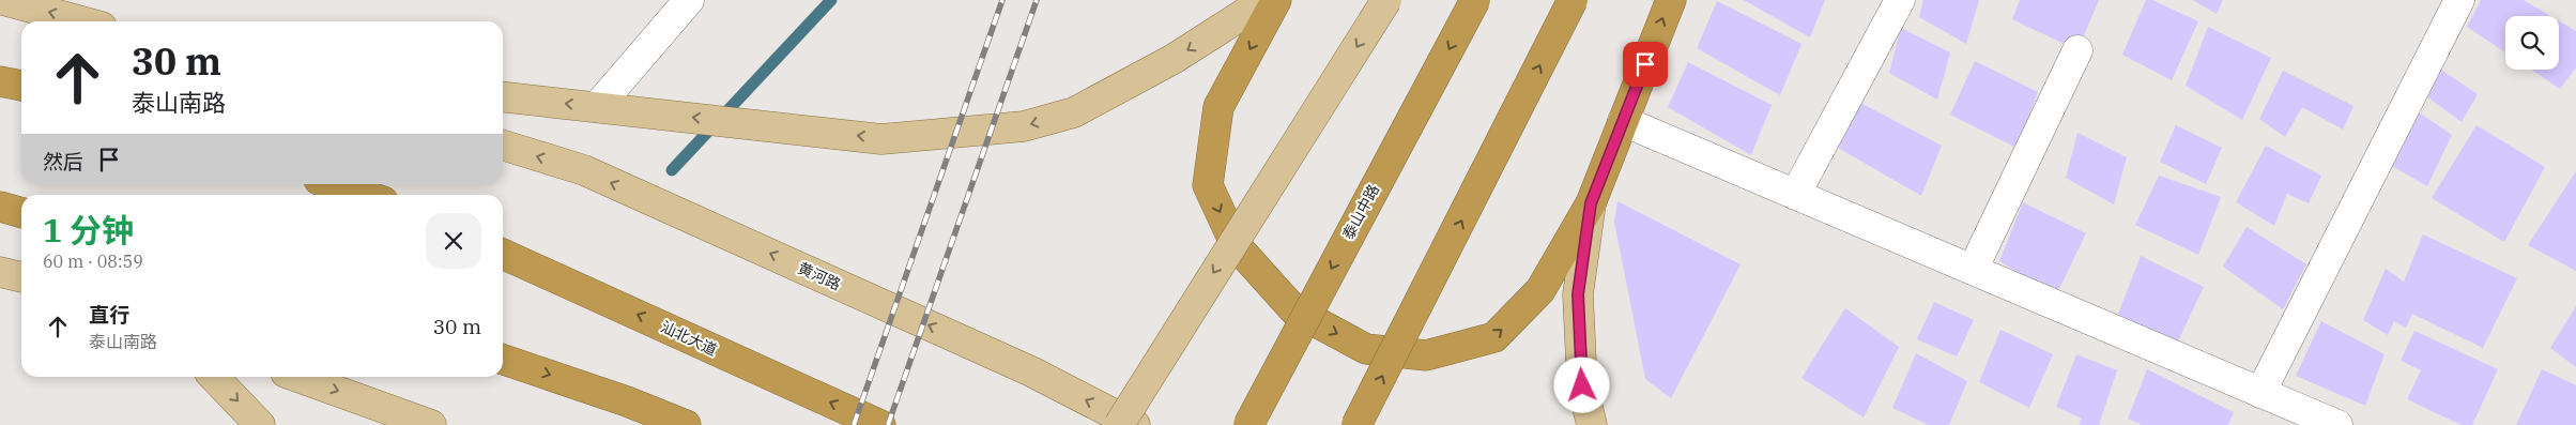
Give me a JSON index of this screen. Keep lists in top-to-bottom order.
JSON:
{
  "streets": {
    "highway": ["泰山中路", "汕北大道"],
    "main road": ["黄河路"]
  },
  "one_way": ["黄河路"],
  "page": {
    "turn": ["30 m", "泰山南路"],
    "then": "然后",
    "heading": ["1 分钟", "60 m · 08:59"],
    "list": [
      {
        "name": "直行",
        "note": "泰山南路",
        "value": "30 m"
      }
    ]
  }
}
